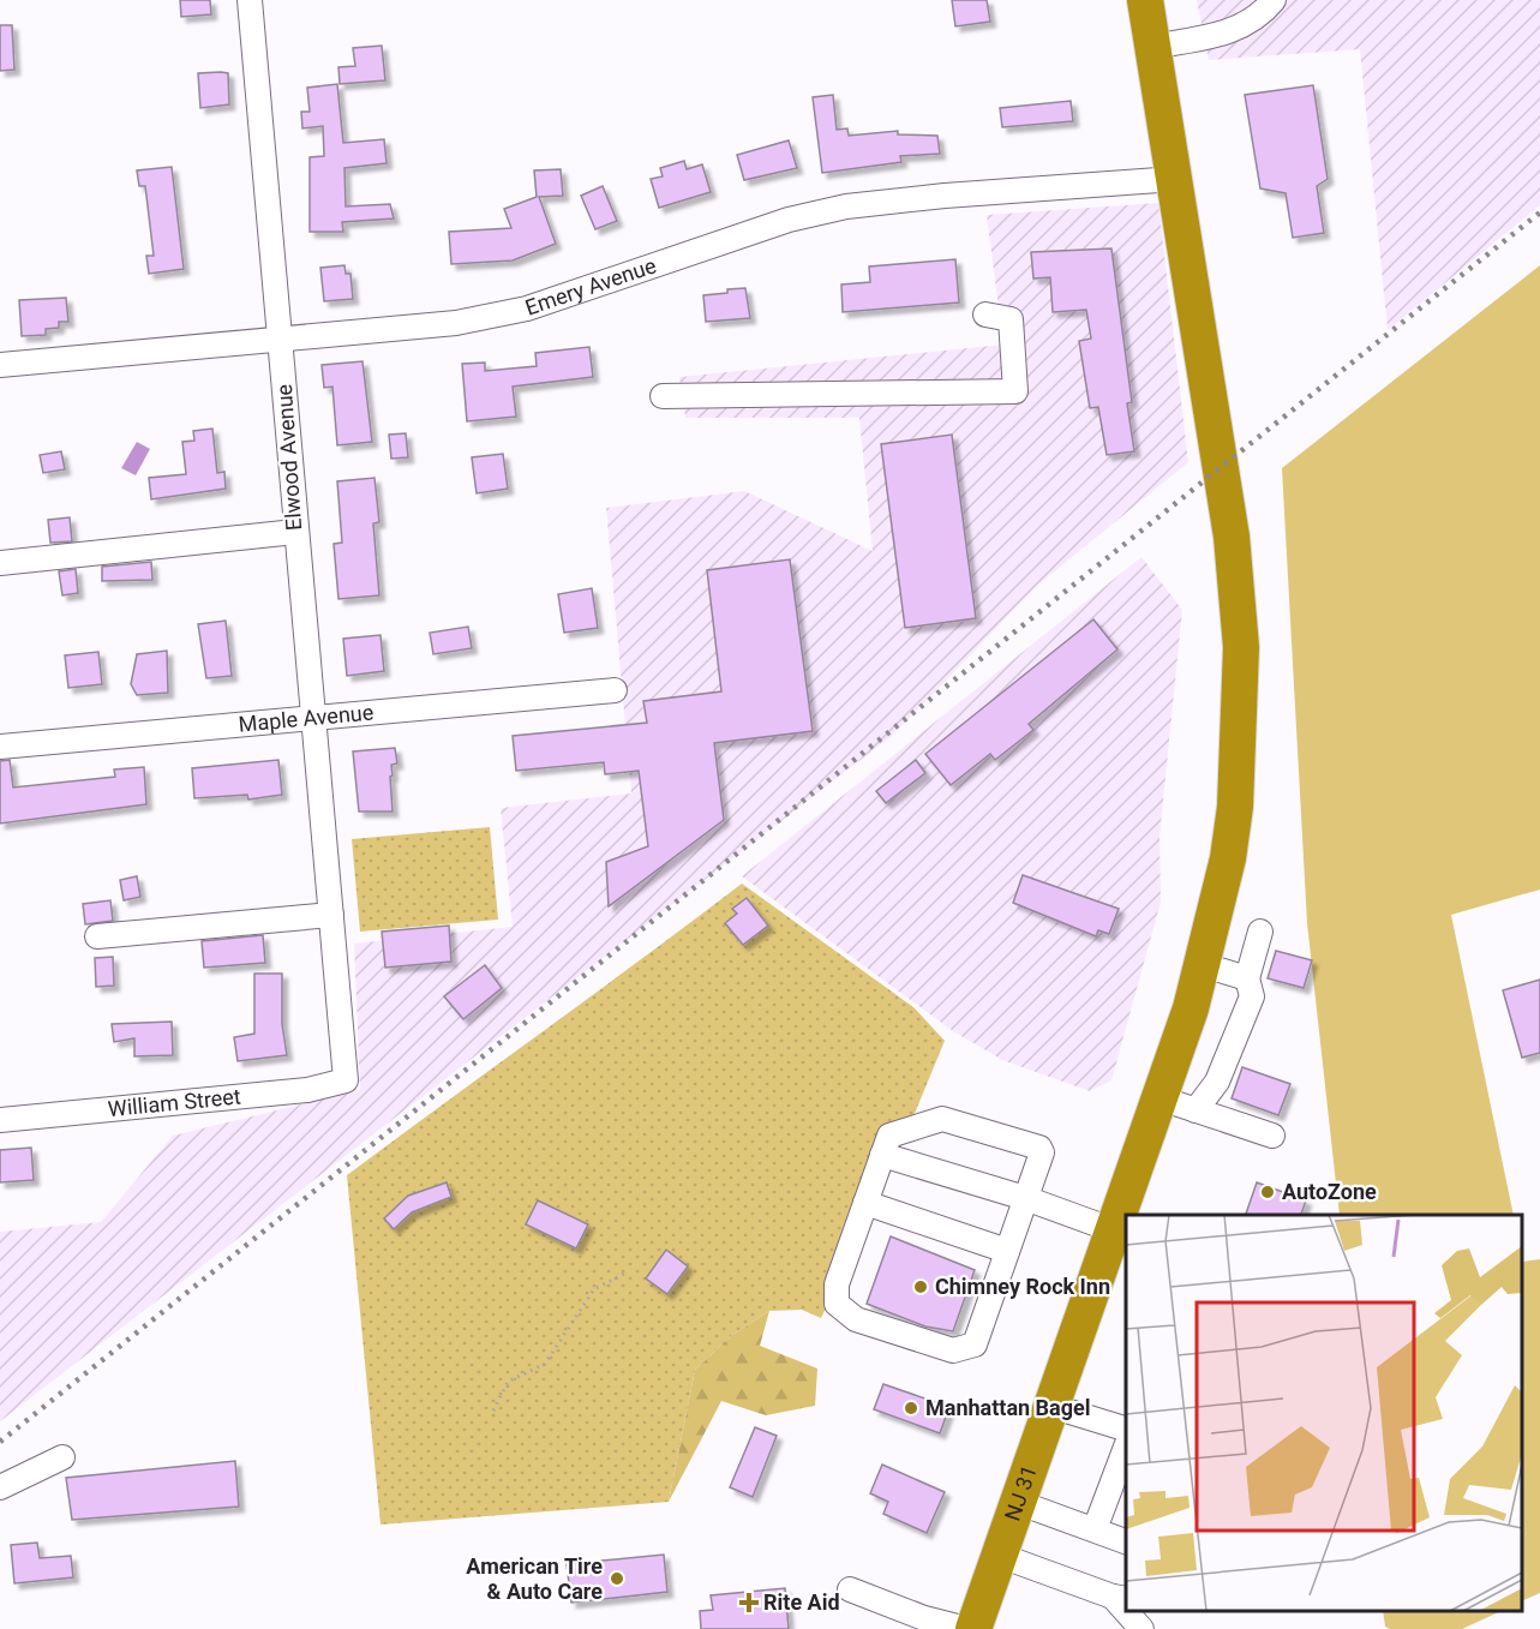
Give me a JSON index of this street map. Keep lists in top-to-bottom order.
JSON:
{
  "streets": {
    "highway": ["NJ 31"],
    "street": [
      "Emery Avenue",
      "Elwood Avenue",
      "Maple Avenue",
      "William Street"
    ]
  },
  "crossings": [
    ["Emery Avenue", "Elwood Avenue"],
    ["Emery Avenue", "NJ 31"],
    ["Elwood Avenue", "Maple Avenue"],
    ["Elwood Avenue", "William Street"]
  ],
  "places": {
    "other": [
      "AutoZone",
      "Chimney Rock Inn",
      "Manhattan Bagel",
      "American Tire & Auto Care"
    ],
    "health": ["Rite Aid"]
  }
}
